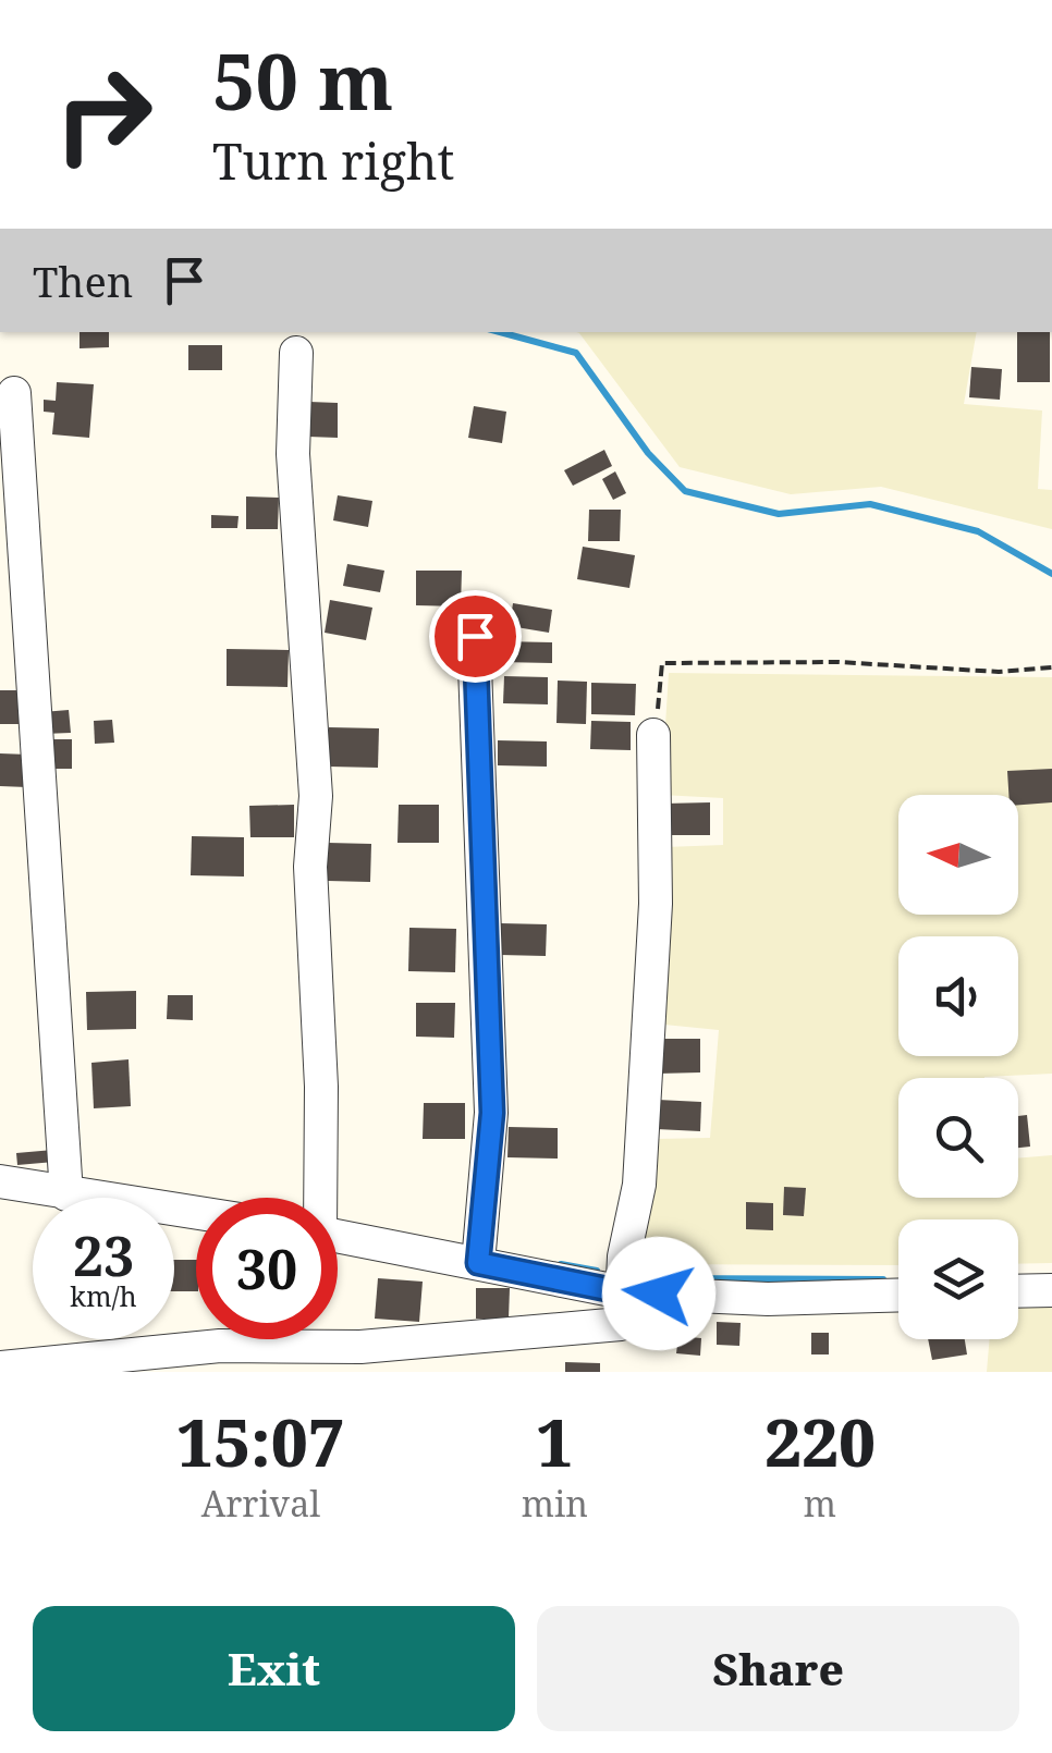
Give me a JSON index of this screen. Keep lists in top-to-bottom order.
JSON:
{
  "north": "left",
  "page": {
    "turn": ["50 m", "Turn right"],
    "then": "Then",
    "speed": "23 km/h",
    "limit": "30",
    "eta": [
      "15:07",
      "Arrival",
      "1",
      "min",
      "220",
      "m"
    ],
    "buttons": ["Exit", "Share"]
  }
}
